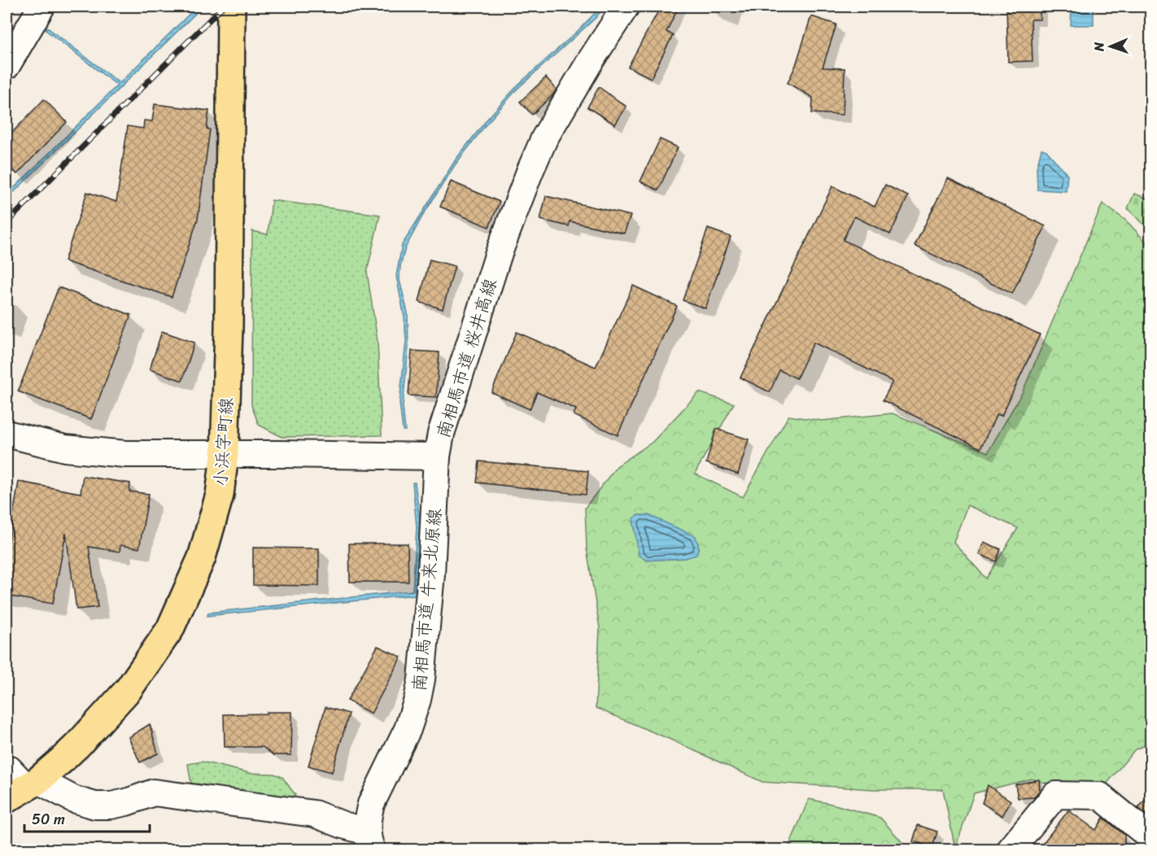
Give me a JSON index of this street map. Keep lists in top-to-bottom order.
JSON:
{
  "streets": {
    "main road": ["小浜字町線"],
    "street": ["南相馬市道 桜井高線", "南相馬市道 牛来北原線"]
  },
  "crossings": [
    ["南相馬市道 桜井高線", "小浜字町線"],
    ["南相馬市道 桜井高線", "南相馬市道 牛来北原線"]
  ],
  "scale_bar": "50 m",
  "north": "left"
}
